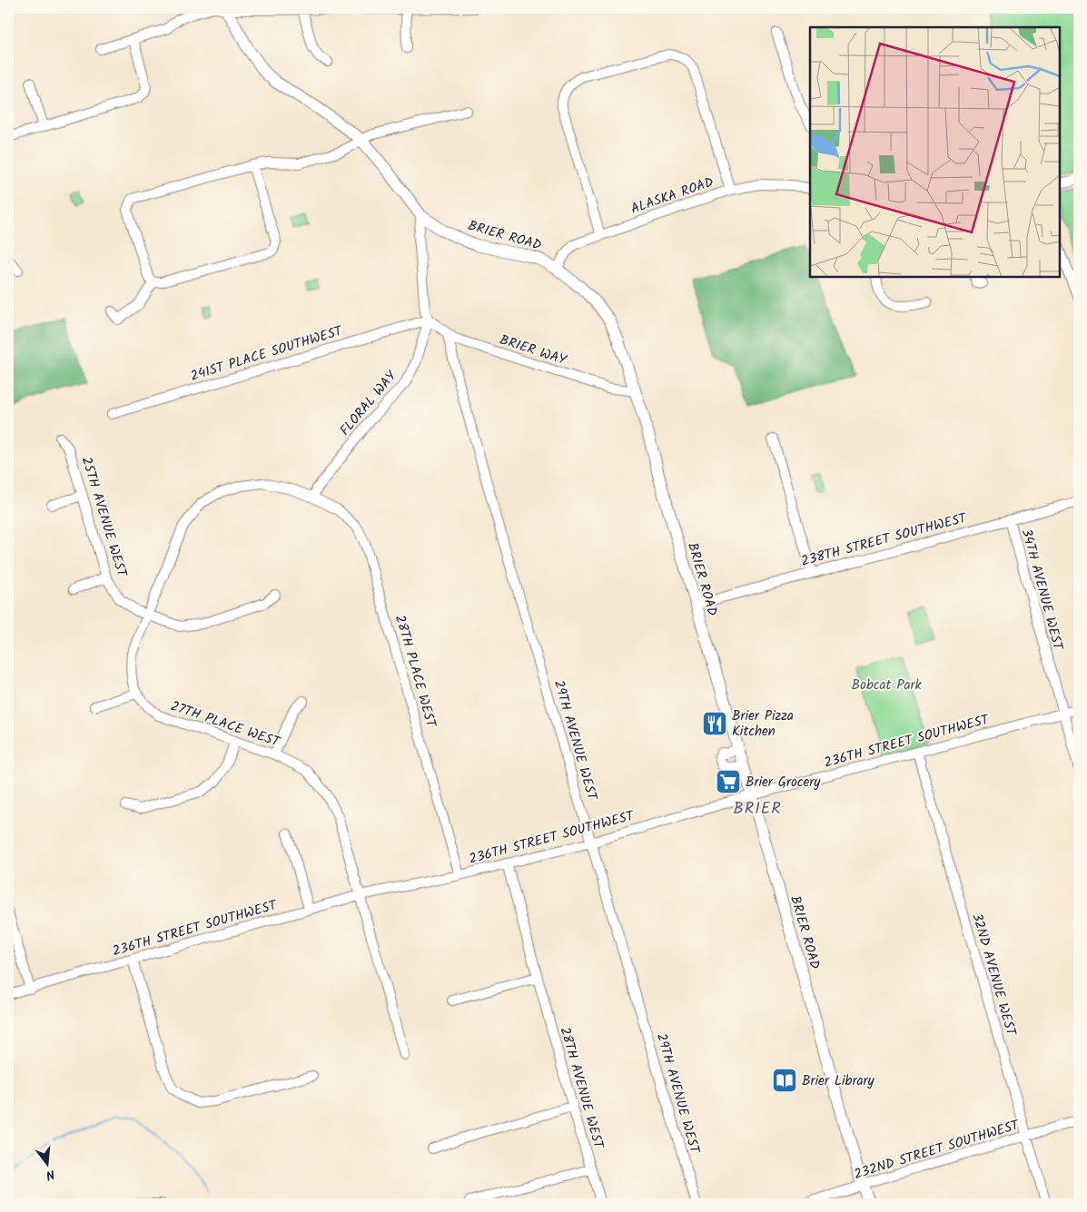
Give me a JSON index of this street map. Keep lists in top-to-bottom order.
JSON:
{
  "streets": {
    "main road": ["BRIER ROAD"],
    "street": [
      "ALASKA ROAD",
      "BRIER WAY",
      "241ST PLACE SOUTHWEST",
      "FLORAL WAY",
      "25TH AVENUE WEST",
      "238TH STREET SOUTHWEST",
      "34TH AVENUE WEST",
      "28TH PLACE WEST",
      "27TH PLACE WEST",
      "29TH AVENUE WEST",
      "236TH STREET SOUTHWEST",
      "32ND AVENUE WEST",
      "28TH AVENUE WEST",
      "232ND STREET SOUTHWEST"
    ]
  },
  "crossings": [
    ["ALASKA ROAD", "BRIER ROAD"],
    ["BRIER ROAD", "BRIER WAY"],
    ["BRIER ROAD", "238TH STREET SOUTHWEST"],
    ["BRIER ROAD", "236TH STREET SOUTHWEST"],
    ["BRIER ROAD", "232ND STREET SOUTHWEST"],
    ["BRIER WAY", "241ST PLACE SOUTHWEST"],
    ["BRIER WAY", "FLORAL WAY"],
    ["BRIER WAY", "29TH AVENUE WEST"],
    ["241ST PLACE SOUTHWEST", "FLORAL WAY"],
    ["FLORAL WAY", "28TH PLACE WEST"],
    ["FLORAL WAY", "27TH PLACE WEST"],
    ["25TH AVENUE WEST", "27TH PLACE WEST"],
    ["238TH STREET SOUTHWEST", "34TH AVENUE WEST"],
    ["34TH AVENUE WEST", "236TH STREET SOUTHWEST"],
    ["28TH PLACE WEST", "27TH PLACE WEST"],
    ["28TH PLACE WEST", "236TH STREET SOUTHWEST"],
    ["27TH PLACE WEST", "236TH STREET SOUTHWEST"],
    ["29TH AVENUE WEST", "236TH STREET SOUTHWEST"],
    ["236TH STREET SOUTHWEST", "32ND AVENUE WEST"],
    ["236TH STREET SOUTHWEST", "28TH AVENUE WEST"],
    ["32ND AVENUE WEST", "232ND STREET SOUTHWEST"]
  ],
  "districts": ["BRIER"],
  "parks": ["Bobcat Park"],
  "places": {
    "restaurant": ["Brier Pizza Kitchen"],
    "supermarket": ["Brier Grocery"],
    "library": ["Brier Library"]
  },
  "north": "bottom"
}
